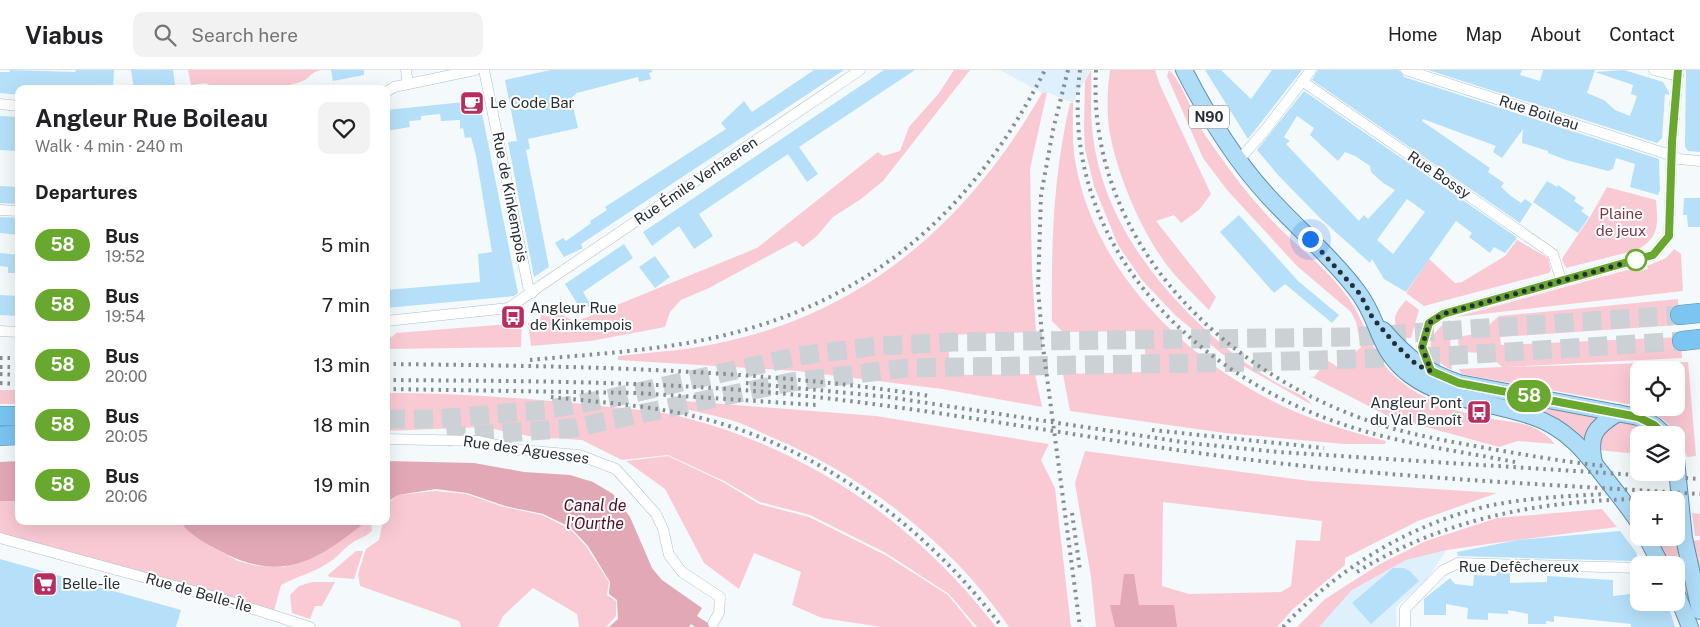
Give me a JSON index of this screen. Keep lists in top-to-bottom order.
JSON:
{
  "streets": {
    "main road": ["N90"],
    "street": [
      "Rue Boileau",
      "Rue Bossy",
      "Rue Émile Verhaeren",
      "Rue de Kinkempois",
      "Rue des Aguesses",
      "Rue Defêchereux",
      "Rue de Belle-Île"
    ]
  },
  "crossings": [
    ["Rue Émile Verhaeren", "Rue de Kinkempois"]
  ],
  "water": ["Canal de l'Ourthe"],
  "parks": ["Plaine de jeux"],
  "places": {
    "cafe": ["Le Code Bar"],
    "bus stop": ["Angleur Rue de Kinkempois", "Angleur Pont du Val Benoît"],
    "supermarket": ["Belle-Île"]
  },
  "lines": ["bus line 58"],
  "page": {
    "header": "Viabus",
    "search": "Search here",
    "nav": [
      "Home",
      "Map",
      "About",
      "Contact"
    ],
    "on_map": "58",
    "heading": [
      ["Angleur Rue Boileau", "Walk · 4 min · 240 m"],
      "Departures"
    ],
    "list": [
      {
        "mark": "58",
        "name": "Bus",
        "note": "19:52",
        "value": "5 min"
      },
      {
        "mark": "58",
        "name": "Bus",
        "note": "19:54",
        "value": "7 min"
      },
      {
        "mark": "58",
        "name": "Bus",
        "note": "20:00",
        "value": "13 min"
      },
      {
        "mark": "58",
        "name": "Bus",
        "note": "20:05",
        "value": "18 min"
      },
      {
        "mark": "58",
        "name": "Bus",
        "note": "20:06",
        "value": "19 min"
      }
    ],
    "map_buttons": ["+", "−"]
  }
}
